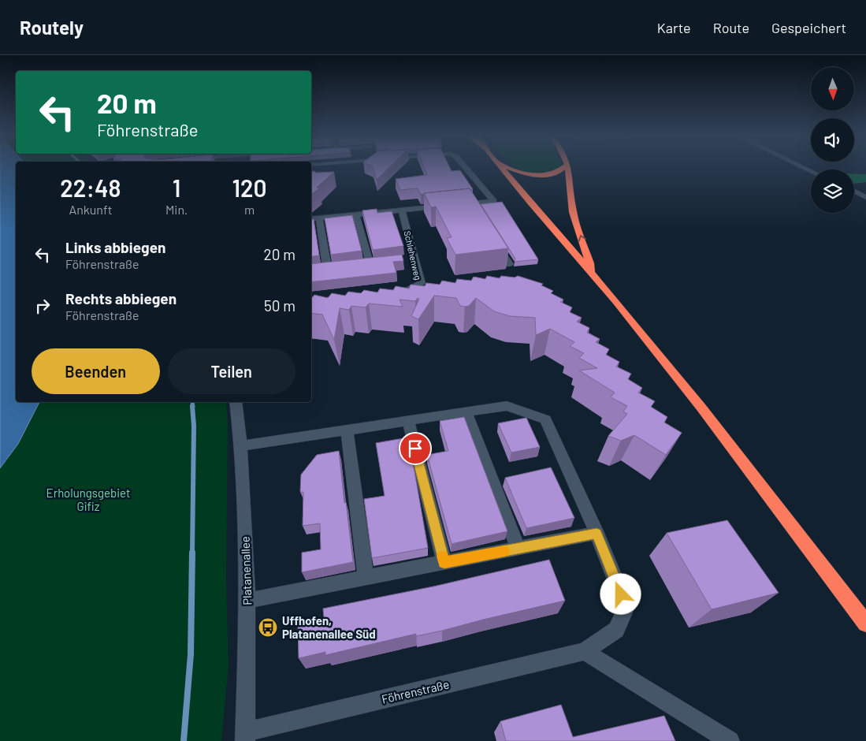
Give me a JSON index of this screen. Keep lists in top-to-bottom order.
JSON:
{
  "streets": {
    "street": ["Schlehenweg", "Platanenallee", "Föhrenstraße"]
  },
  "crossings": [
    ["Platanenallee", "Föhrenstraße"]
  ],
  "parks": ["Erholungsgebiet Gifiz"],
  "places": {
    "bus stop": ["Uffhofen, Platanenallee Süd"]
  },
  "north": "bottom",
  "page": {
    "header": "Routely",
    "nav": ["Karte", "Route", "Gespeichert"],
    "turn": ["20 m", "Föhrenstraße"],
    "eta": [
      "22:48",
      "Ankunft",
      "1",
      "Min.",
      "120",
      "m"
    ],
    "list": [
      {
        "name": "Links abbiegen",
        "note": "Föhrenstraße",
        "value": "20 m"
      },
      {
        "name": "Rechts abbiegen",
        "note": "Föhrenstraße",
        "value": "50 m"
      }
    ],
    "buttons": ["Beenden", "Teilen"]
  }
}
